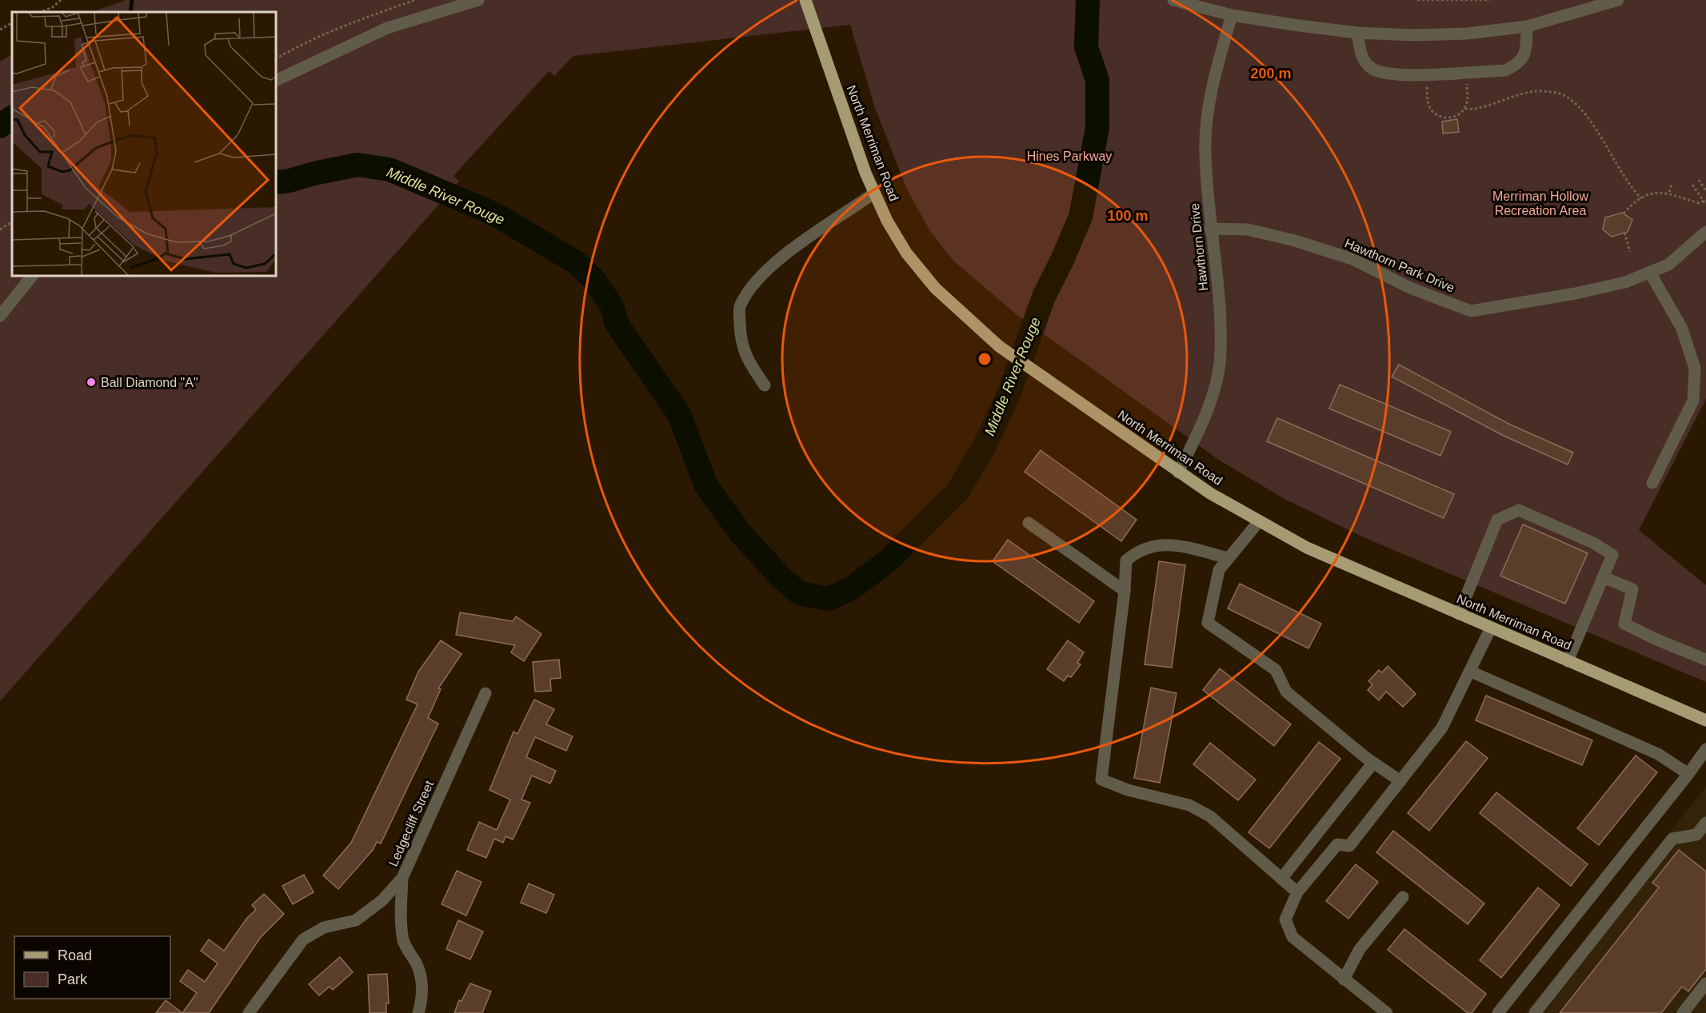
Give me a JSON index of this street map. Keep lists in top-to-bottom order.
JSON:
{
  "streets": {
    "main road": ["North Merriman Road"],
    "street": ["Hawthorn Drive", "Hawthorn Park Drive", "Ledgecliff Street"]
  },
  "crossings": [
    ["North Merriman Road", "Hawthorn Drive"],
    ["Hawthorn Drive", "Hawthorn Park Drive"]
  ],
  "water": ["Middle River Rouge"],
  "parks": ["Hines Parkway", "Merriman Hollow Recreation Area"],
  "places": ["Ball Diamond \"A\""],
  "legend": ["Road", "Park"],
  "rings": ["200 m", "100 m"]
}
